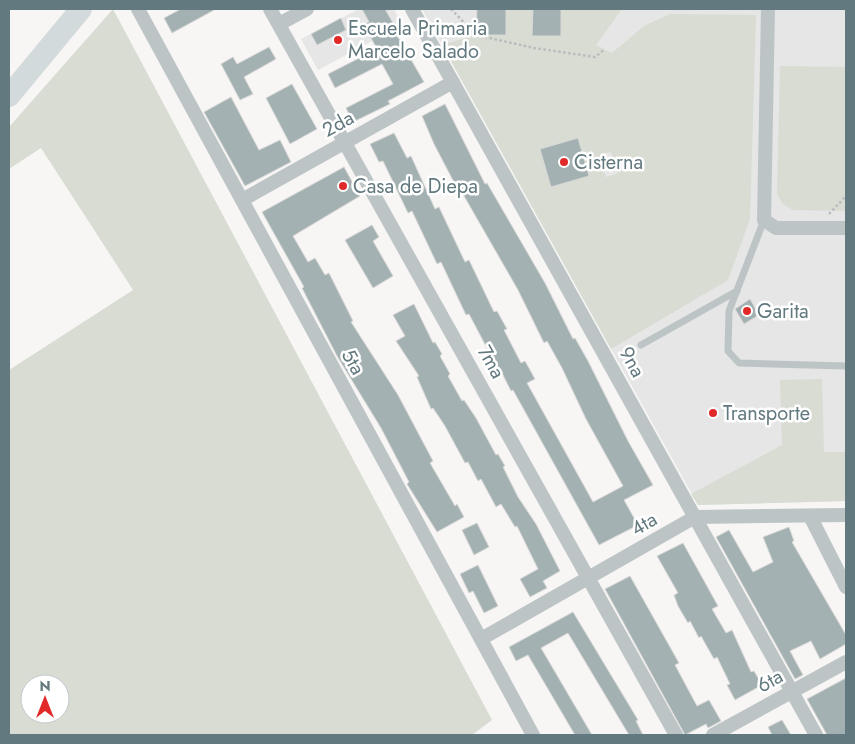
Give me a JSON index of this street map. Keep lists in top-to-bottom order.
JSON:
{
  "streets": {
    "street": [
      "2da",
      "5ta",
      "7ma",
      "9na",
      "4ta",
      "6ta"
    ]
  },
  "crossings": [
    ["2da", "5ta"],
    ["2da", "7ma"],
    ["2da", "9na"],
    ["5ta", "4ta"],
    ["7ma", "4ta"],
    ["9na", "4ta"],
    ["9na", "6ta"]
  ],
  "places": [
    "Escuela Primaria Marcelo Salado",
    "Cisterna",
    "Casa de Diepa",
    "Garita",
    "Transporte"
  ],
  "north": "top"
}
